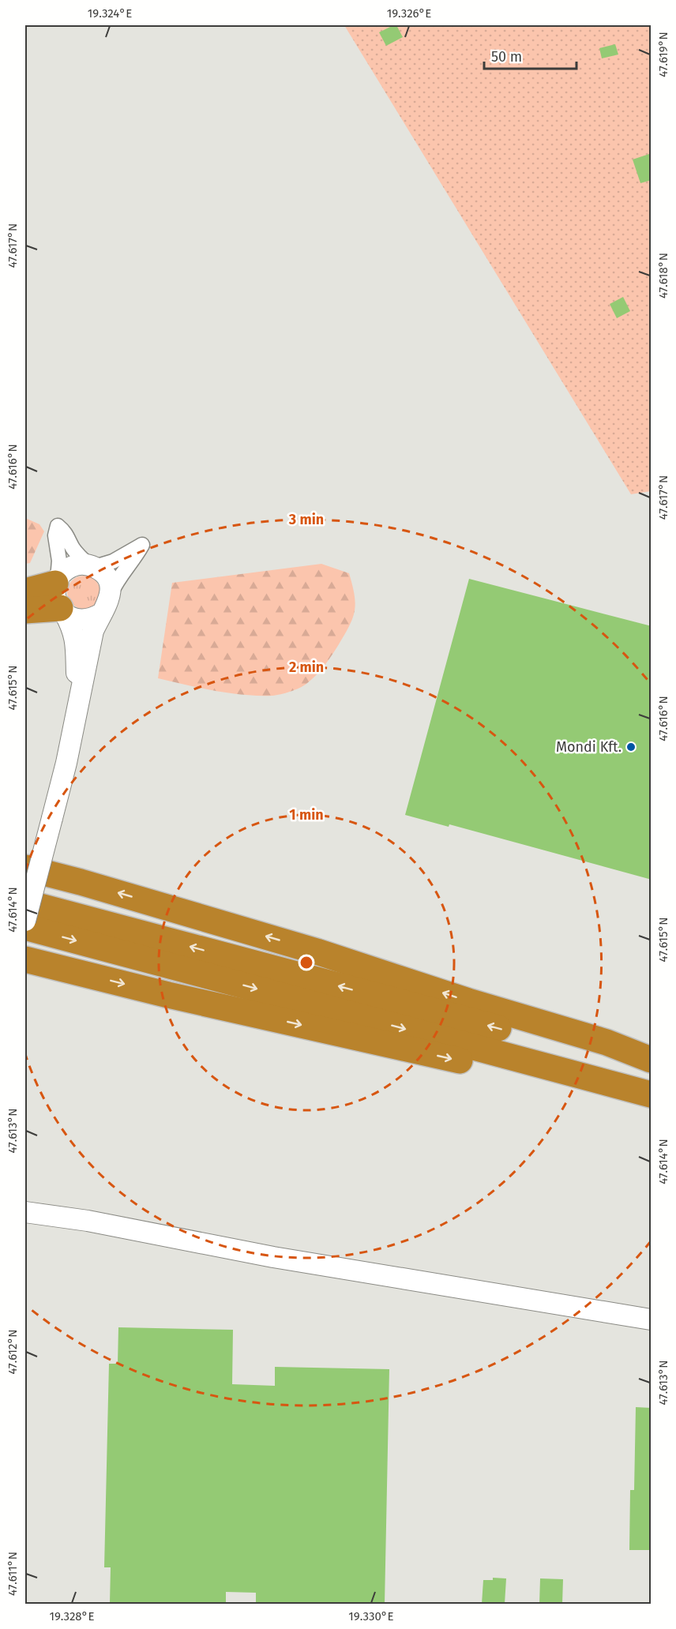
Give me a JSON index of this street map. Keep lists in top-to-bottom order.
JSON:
{
  "places": ["Mondi Kft."],
  "scale_bar": "50 m",
  "coordinates": [
    "19.324°E",
    "19.326°E",
    "47.619°N",
    "47.617°N",
    "47.618°N",
    "47.616°N",
    "47.615°N",
    "47.614°N",
    "47.613°N",
    "47.612°N",
    "47.611°N",
    "19.328°E",
    "19.330°E"
  ],
  "rings": ["3 min", "2 min", "1 min"]
}
